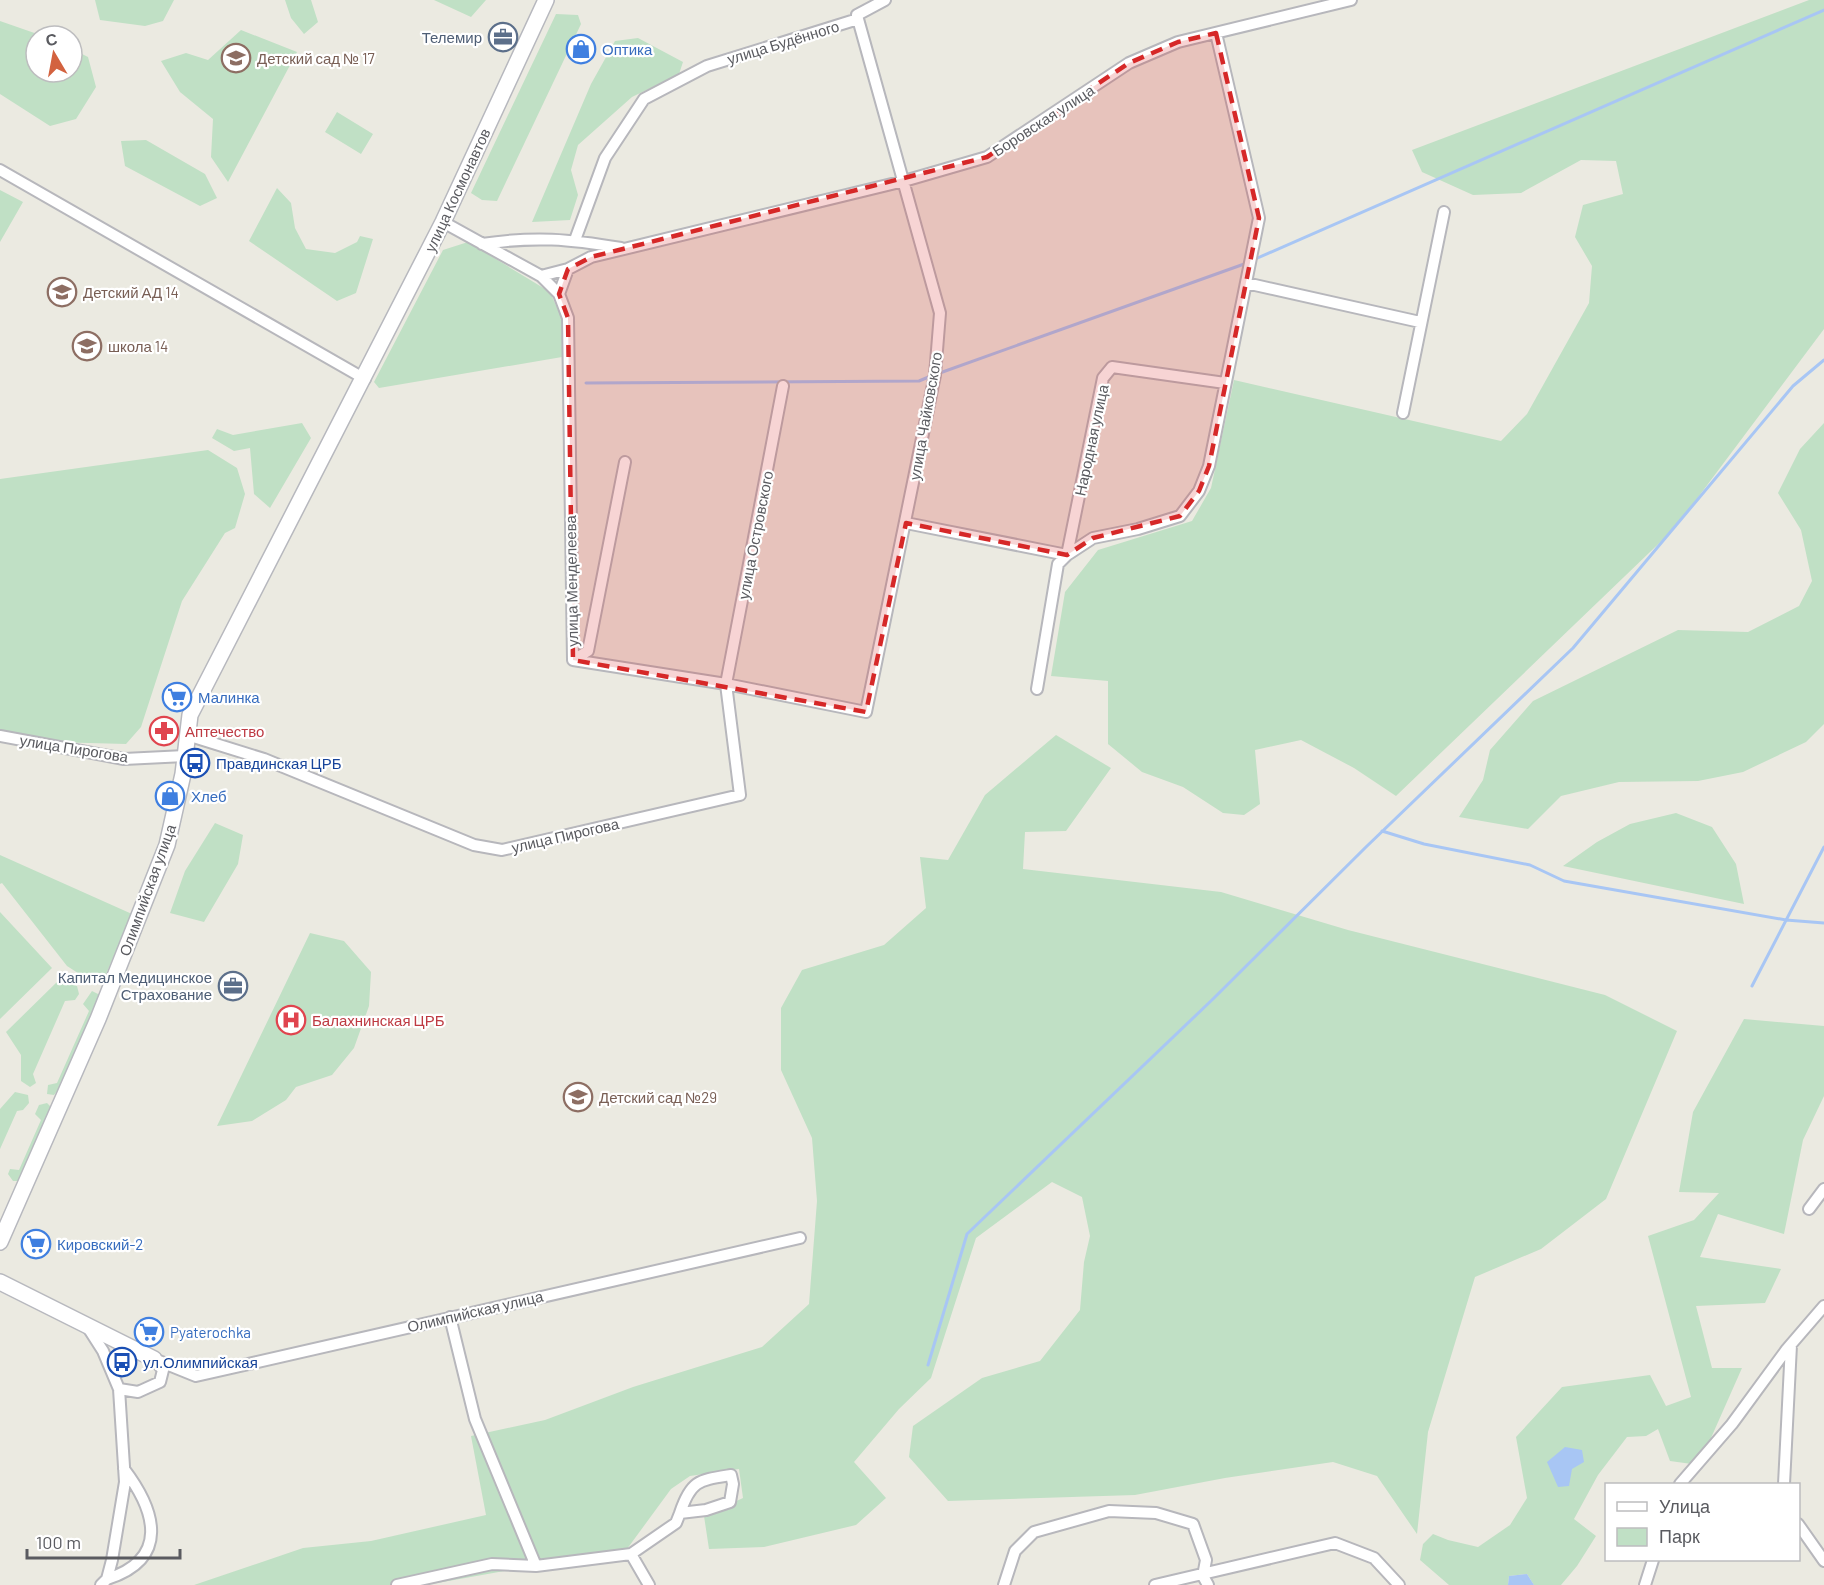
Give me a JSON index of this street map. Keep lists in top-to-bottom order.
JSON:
{
  "streets": {
    "street": [
      "улица Будённого",
      "Боровская улица",
      "улица Космонавтов",
      "улица Чайковского",
      "Народная улица",
      "улица Островского",
      "улица Менделеева",
      "улица Пирогова",
      "Олимпийская улица"
    ]
  },
  "crossings": [
    ["улица Будённого", "Боровская улица"],
    ["улица Будённого", "улица Чайковского"],
    ["Боровская улица", "улица Чайковского"],
    ["Боровская улица", "улица Менделеева"],
    ["улица Космонавтов", "Олимпийская улица"],
    ["улица Чайковского", "улица Островского"],
    ["улица Чайковского", "улица Пирогова"],
    ["улица Островского", "улица Пирогова"],
    ["улица Пирогова", "Олимпийская улица"]
  ],
  "places": {
    "office": ["Телемир", "Капитал Медицинское Страхование"],
    "shop": ["Оптика", "Хлеб"],
    "school or university": [
      "Детский сад № 17",
      "Детский АД 14",
      "школа 14",
      "Детский сад №29"
    ],
    "supermarket": ["Малинка", "Кировский-2", "Pyaterochka"],
    "pharmacy": ["Аптечество"],
    "bus stop": ["Правдинская ЦРБ", "ул.Олимпийская"],
    "hospital": ["Балахнинская ЦРБ"]
  },
  "legend": ["Улица", "Парк"],
  "scale_bar": "100 m",
  "north": "top"
}
